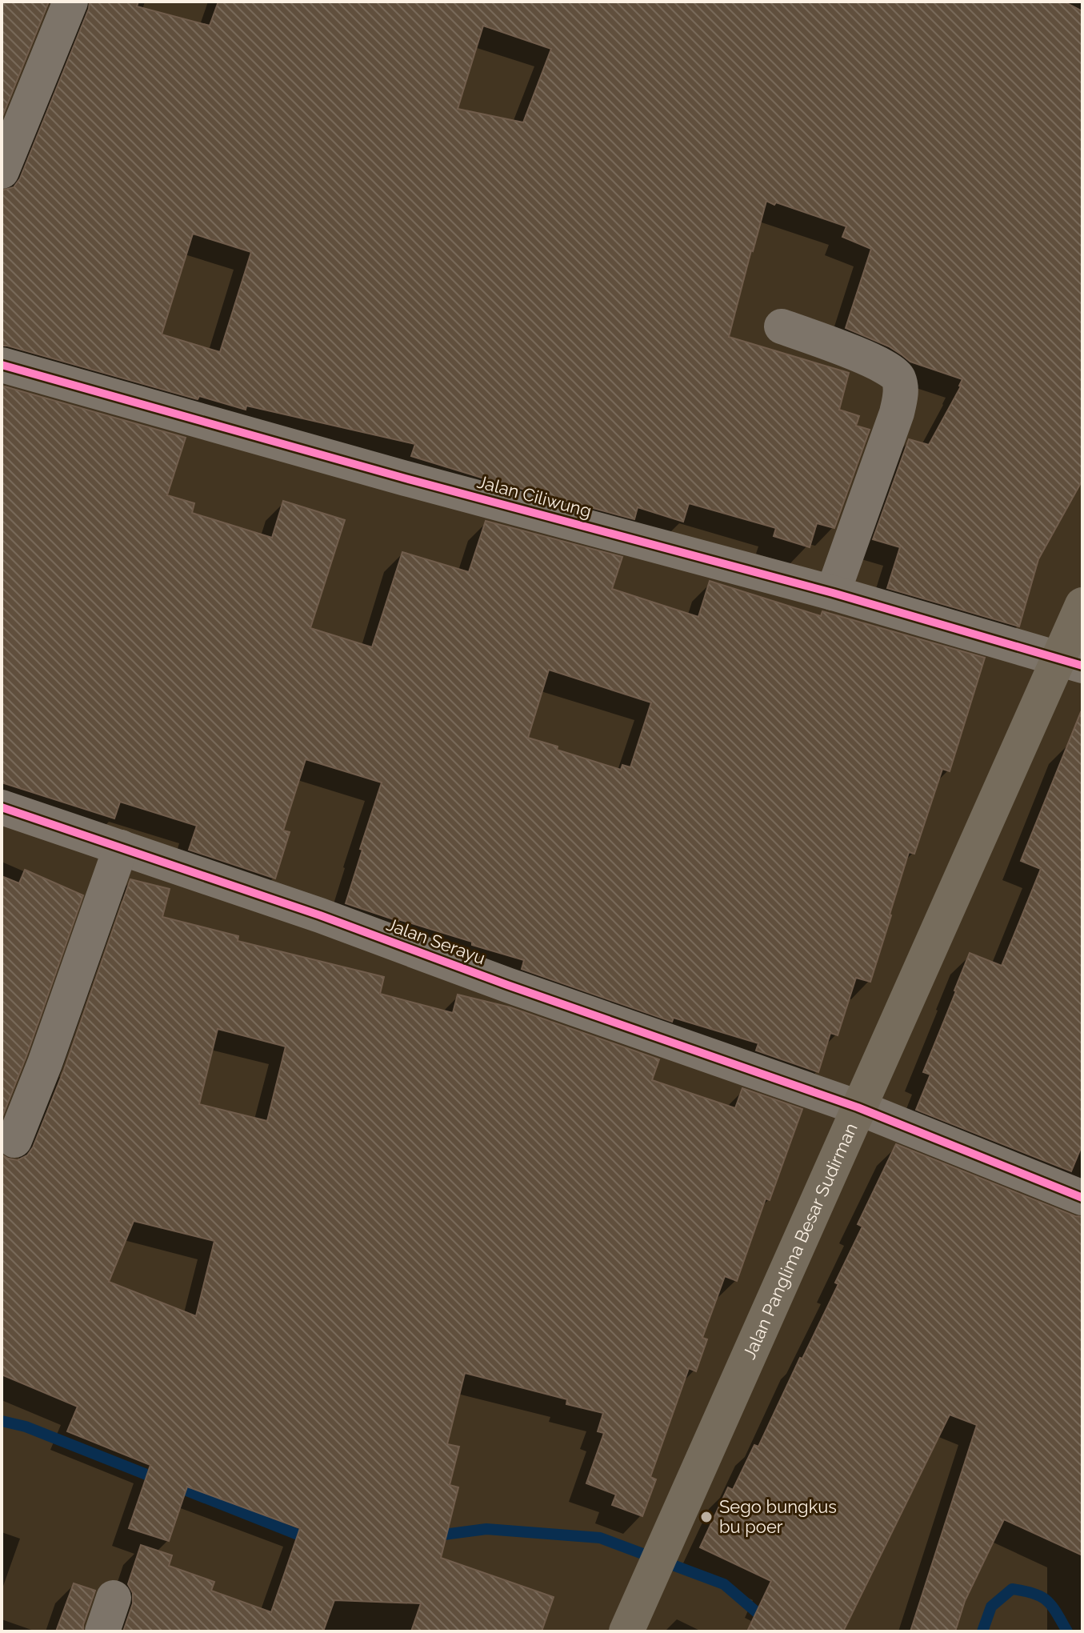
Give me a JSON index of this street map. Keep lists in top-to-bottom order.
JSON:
{
  "streets": {
    "main road": ["Jalan Panglima Besar Sudirman"],
    "street": ["Jalan Ciliwung", "Jalan Serayu"]
  },
  "crossings": [
    ["Jalan Ciliwung", "Jalan Panglima Besar Sudirman"],
    ["Jalan Serayu", "Jalan Panglima Besar Sudirman"]
  ],
  "places": ["Sego bungkus bu poer"]
}
